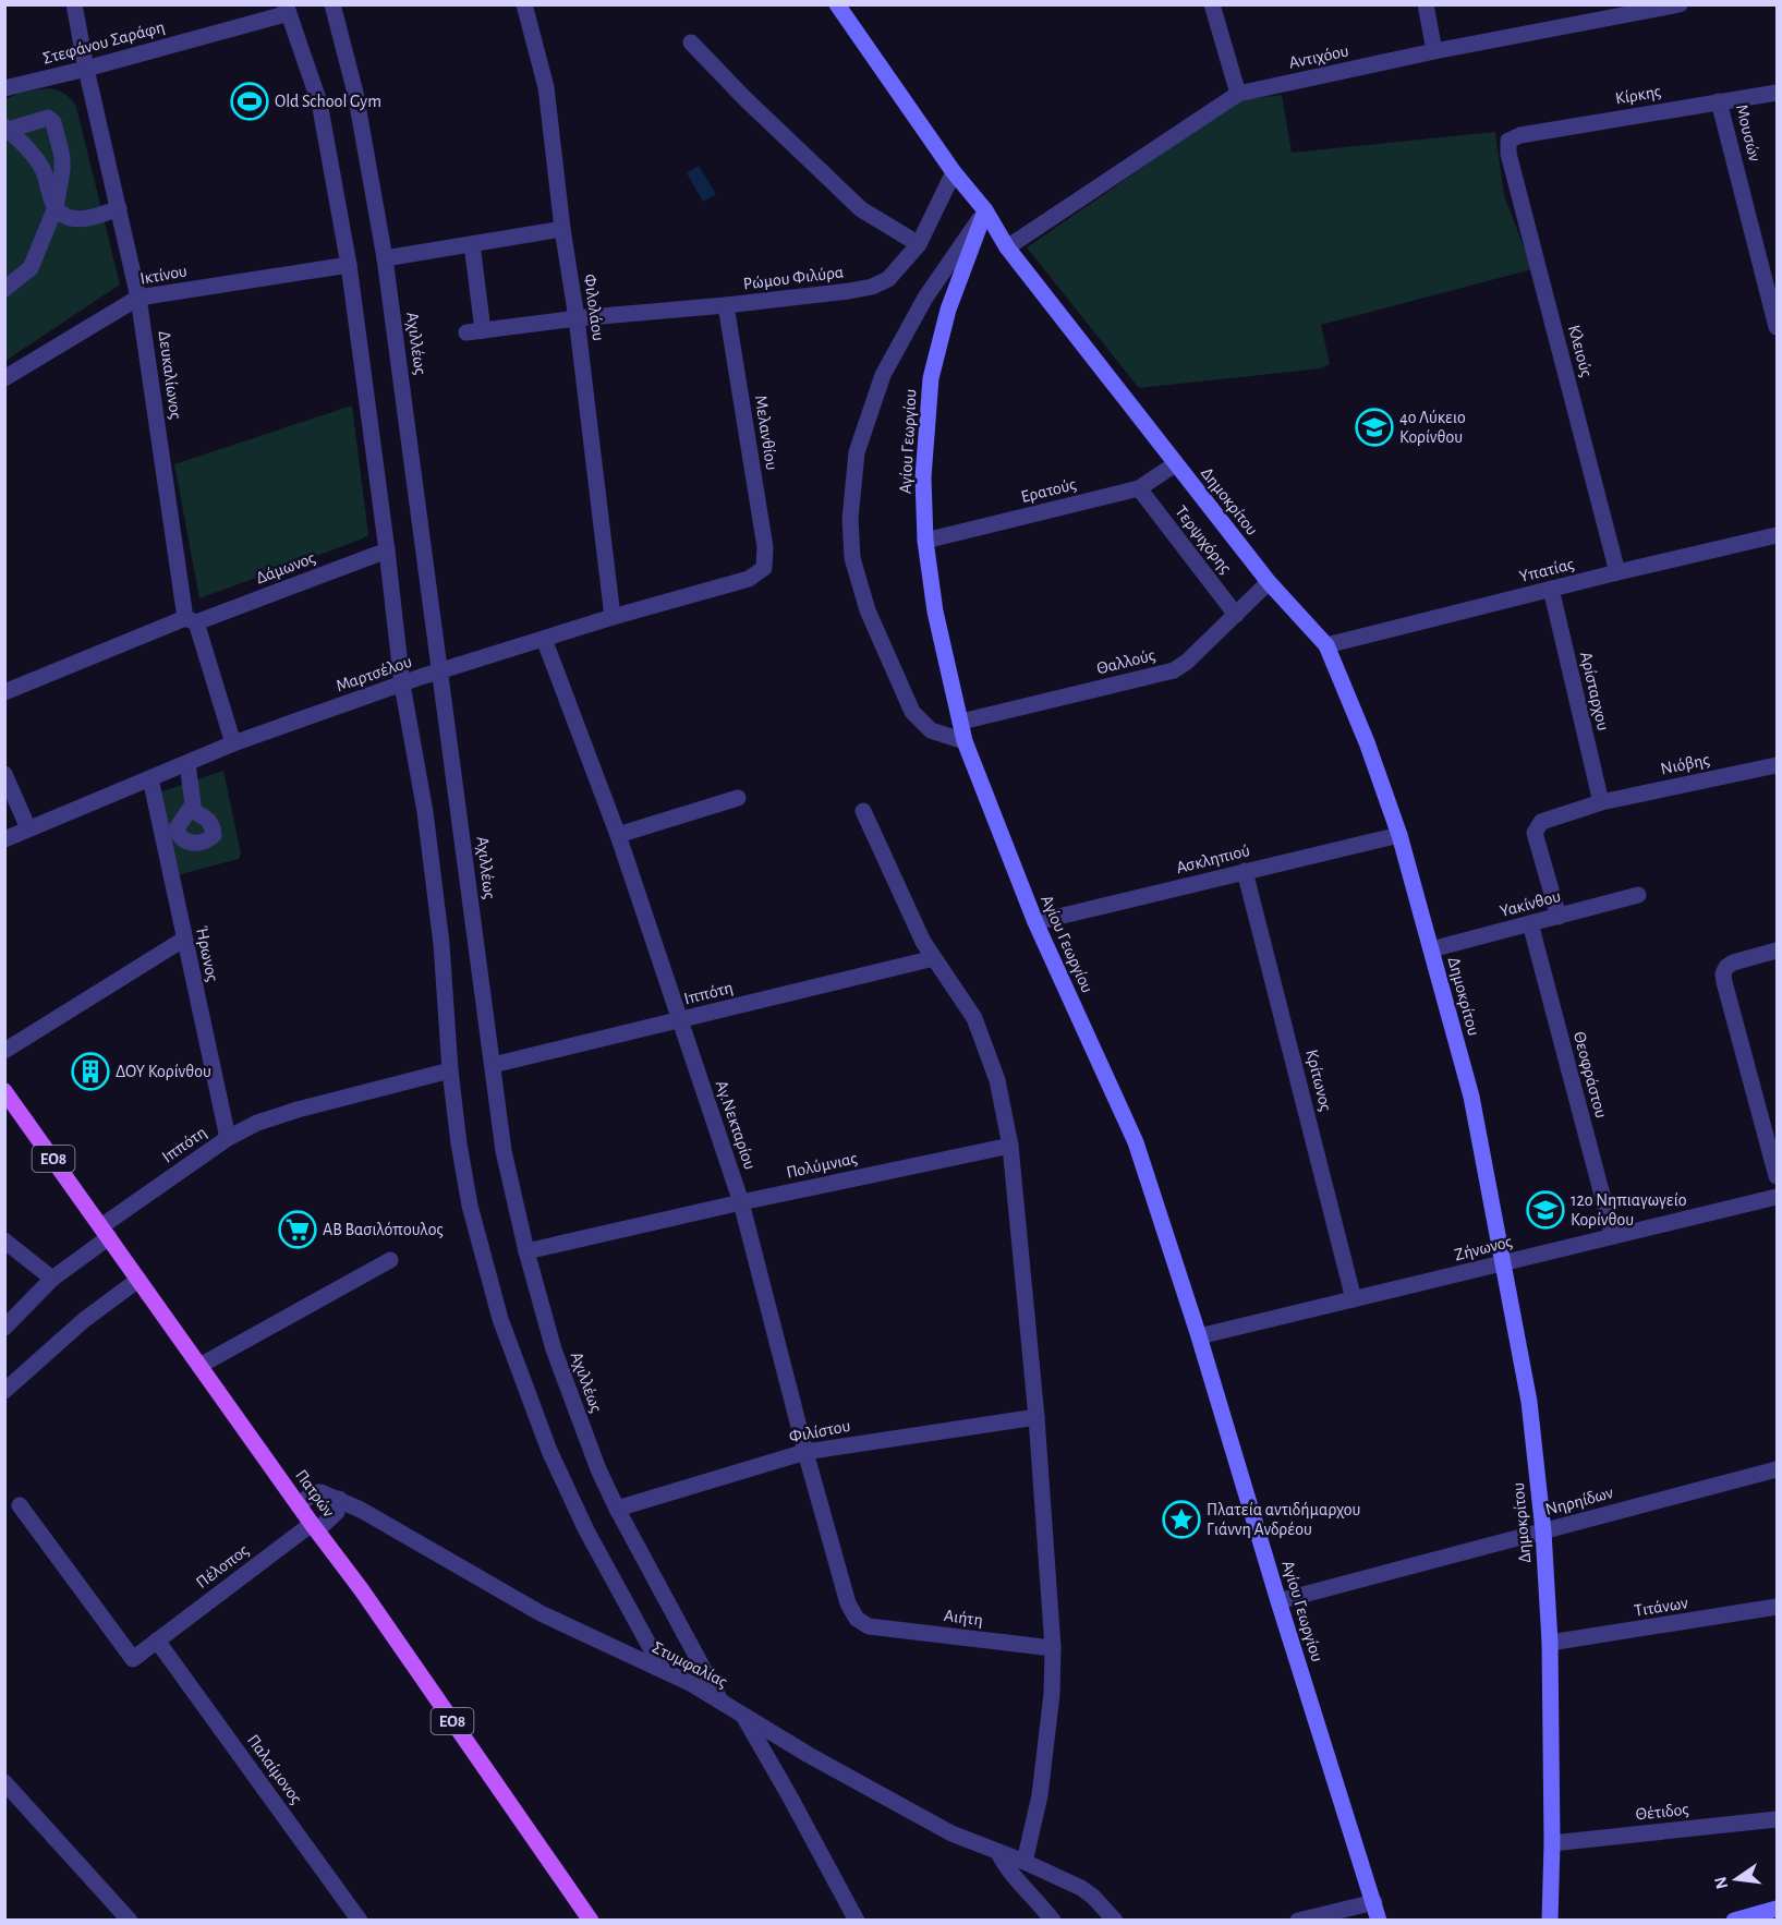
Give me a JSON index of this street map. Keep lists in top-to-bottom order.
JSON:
{
  "streets": {
    "main road": ["ΕΟ8", "Πατρών"],
    "street": [
      "Στεφάνου Σαράφη",
      "Αντιχόου",
      "Κίρκης",
      "Μουσών",
      "Ικτίνου",
      "Ρώμου Φιλύρα",
      "Φιλολάου",
      "Αχιλλέως",
      "Κλειούς",
      "Δευκαλίωνος",
      "Μελανθίου",
      "Αγίου Γεωργίου",
      "Ερατούς",
      "Δημοκρίτου",
      "Τερψιχόρης",
      "Δάμωνος",
      "Υπατίας",
      "Θαλλούς",
      "Μαρτσέλου",
      "Αρίσταρχου",
      "Νιόβης",
      "Ασκληπιού",
      "Υακίνθου",
      "Ήρωνος",
      "Ιππότη",
      "Θεοφράστου",
      "Κρίτωνος",
      "Αγ.Νεκταρίου",
      "Πολύμνιας",
      "Ζήνωνος",
      "Φιλίστου",
      "Νηρηίδων",
      "Πέλοπος",
      "Τιτάνων",
      "Αιήτη",
      "Στυμφαλίας",
      "Παλαίμονος",
      "Θέτιδος"
    ]
  },
  "crossings": [
    ["Στεφάνου Σαράφη", "Δευκαλίωνος"],
    ["Αντιχόου", "Δημοκρίτου"],
    ["Κίρκης", "Μουσών"],
    ["Κίρκης", "Κλειούς"],
    ["Ικτίνου", "Δευκαλίωνος"],
    ["Ρώμου Φιλύρα", "Φιλολάου"],
    ["Ρώμου Φιλύρα", "Μελανθίου"],
    ["Φιλολάου", "Μαρτσέλου"],
    ["Αχιλλέως", "Μαρτσέλου"],
    ["Αχιλλέως", "Ιππότη"],
    ["Αχιλλέως", "Πολύμνιας"],
    ["Αχιλλέως", "Φιλίστου"],
    ["Αχιλλέως", "Στυμφαλίας"],
    ["Κλειούς", "Υπατίας"],
    ["Δευκαλίωνος", "Δάμωνος"],
    ["Δευκαλίωνος", "Μαρτσέλου"],
    ["Μελανθίου", "Μαρτσέλου"],
    ["Αγίου Γεωργίου", "Ερατούς"],
    ["Αγίου Γεωργίου", "Δημοκρίτου"],
    ["Αγίου Γεωργίου", "Θαλλούς"],
    ["Αγίου Γεωργίου", "Ασκληπιού"],
    ["Αγίου Γεωργίου", "Ζήνωνος"],
    ["Αγίου Γεωργίου", "Νηρηίδων"],
    ["Ερατούς", "Δημοκρίτου"],
    ["Ερατούς", "Τερψιχόρης"],
    ["Δημοκρίτου", "Υπατίας"],
    ["Δημοκρίτου", "Θαλλούς"],
    ["Δημοκρίτου", "Ασκληπιού"],
    ["Δημοκρίτου", "Υακίνθου"],
    ["Δημοκρίτου", "Ζήνωνος"],
    ["Δημοκρίτου", "Νηρηίδων"],
    ["Δημοκρίτου", "Τιτάνων"],
    ["Δημοκρίτου", "Θέτιδος"],
    ["Τερψιχόρης", "Θαλλούς"],
    ["Υπατίας", "Αρίσταρχου"],
    ["Μαρτσέλου", "Ήρωνος"],
    ["Μαρτσέλου", "Αγ.Νεκταρίου"],
    ["Αρίσταρχου", "Νιόβης"],
    ["Νιόβης", "Υακίνθου"],
    ["Ασκληπιού", "Κρίτωνος"],
    ["Υακίνθου", "Θεοφράστου"],
    ["Ήρωνος", "Ιππότη"],
    ["Ιππότη", "Αγ.Νεκταρίου"],
    ["Ιππότη", "Πατρών"],
    ["Θεοφράστου", "Ζήνωνος"],
    ["Κρίτωνος", "Ζήνωνος"],
    ["Αγ.Νεκταρίου", "Πολύμνιας"],
    ["Αγ.Νεκταρίου", "Φιλίστου"],
    ["Αγ.Νεκταρίου", "Αιήτη"],
    ["Πατρών", "Πέλοπος"],
    ["Πέλοπος", "Στυμφαλίας"],
    ["Πέλοπος", "Παλαίμονος"]
  ],
  "places": {
    "sports": ["Old School Gym"],
    "school or university": ["4ο Λύκειο Κορίνθου", "12ο Νηπιαγωγείο Κορίνθου"],
    "building": ["ΔΟΥ Κορίνθου"],
    "supermarket": ["ΑΒ Βασιλόπουλος"],
    "place": ["Πλατεία αντιδήμαρχου Γιάννη Ανδρέου"]
  },
  "north": "left"
}
